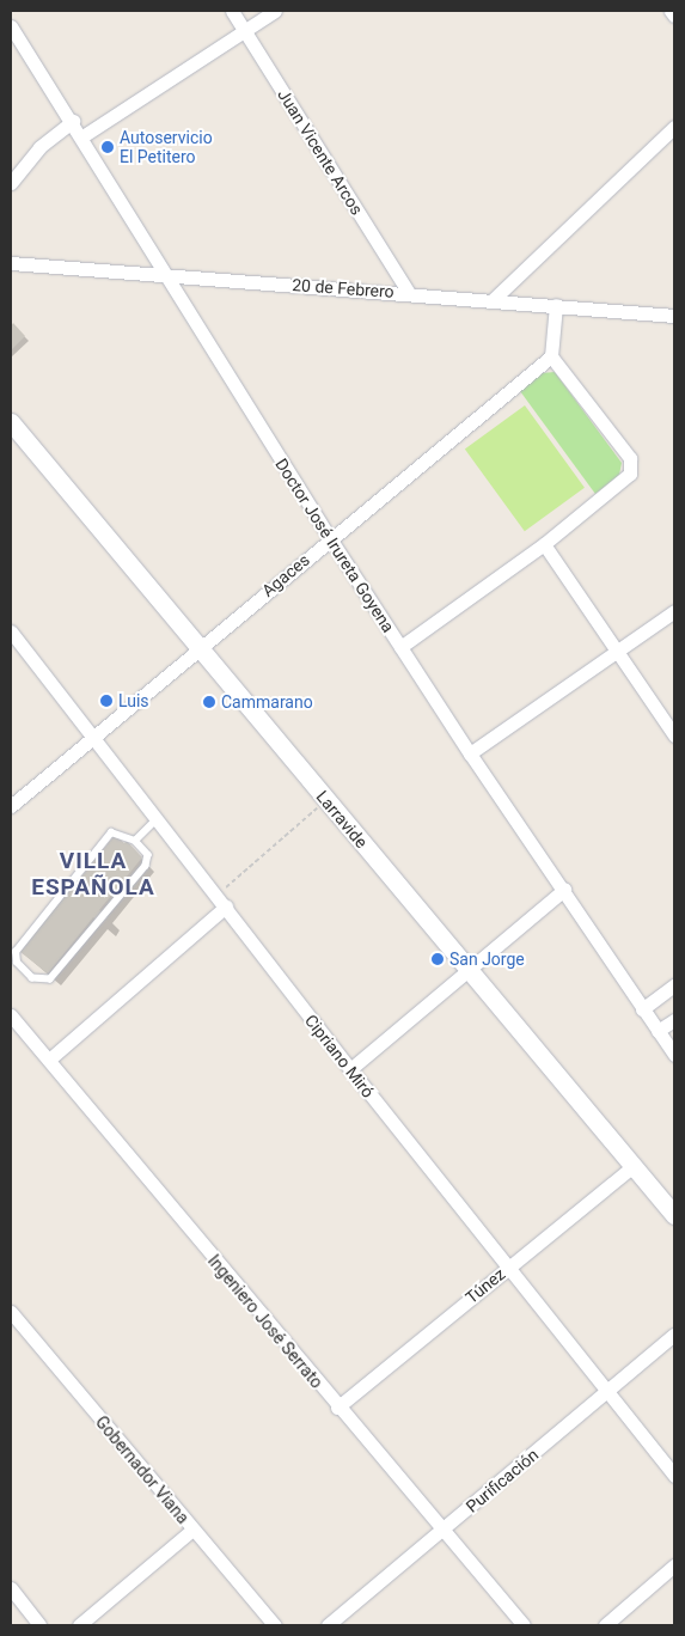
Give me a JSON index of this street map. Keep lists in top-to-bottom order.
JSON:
{
  "streets": {
    "street": [
      "Juan Vicente Arcos",
      "20 de Febrero",
      "Doctor José Irureta Goyena",
      "Agaces",
      "Larravide",
      "Cipriano Miró",
      "Túnez",
      "Ingeniero José Serrato",
      "Gobernador Viana",
      "Purificación"
    ]
  },
  "crossings": [
    ["Juan Vicente Arcos", "20 de Febrero"],
    ["20 de Febrero", "Doctor José Irureta Goyena"],
    ["Doctor José Irureta Goyena", "Agaces"],
    ["Agaces", "Larravide"],
    ["Agaces", "Cipriano Miró"],
    ["Larravide", "Túnez"],
    ["Cipriano Miró", "Túnez"],
    ["Cipriano Miró", "Purificación"],
    ["Túnez", "Ingeniero José Serrato"],
    ["Ingeniero José Serrato", "Purificación"]
  ],
  "districts": ["VILLA ESPAÑOLA"],
  "places": [
    "Autoservicio El Petitero",
    "Luis",
    "Cammarano",
    "San Jorge"
  ]
}
